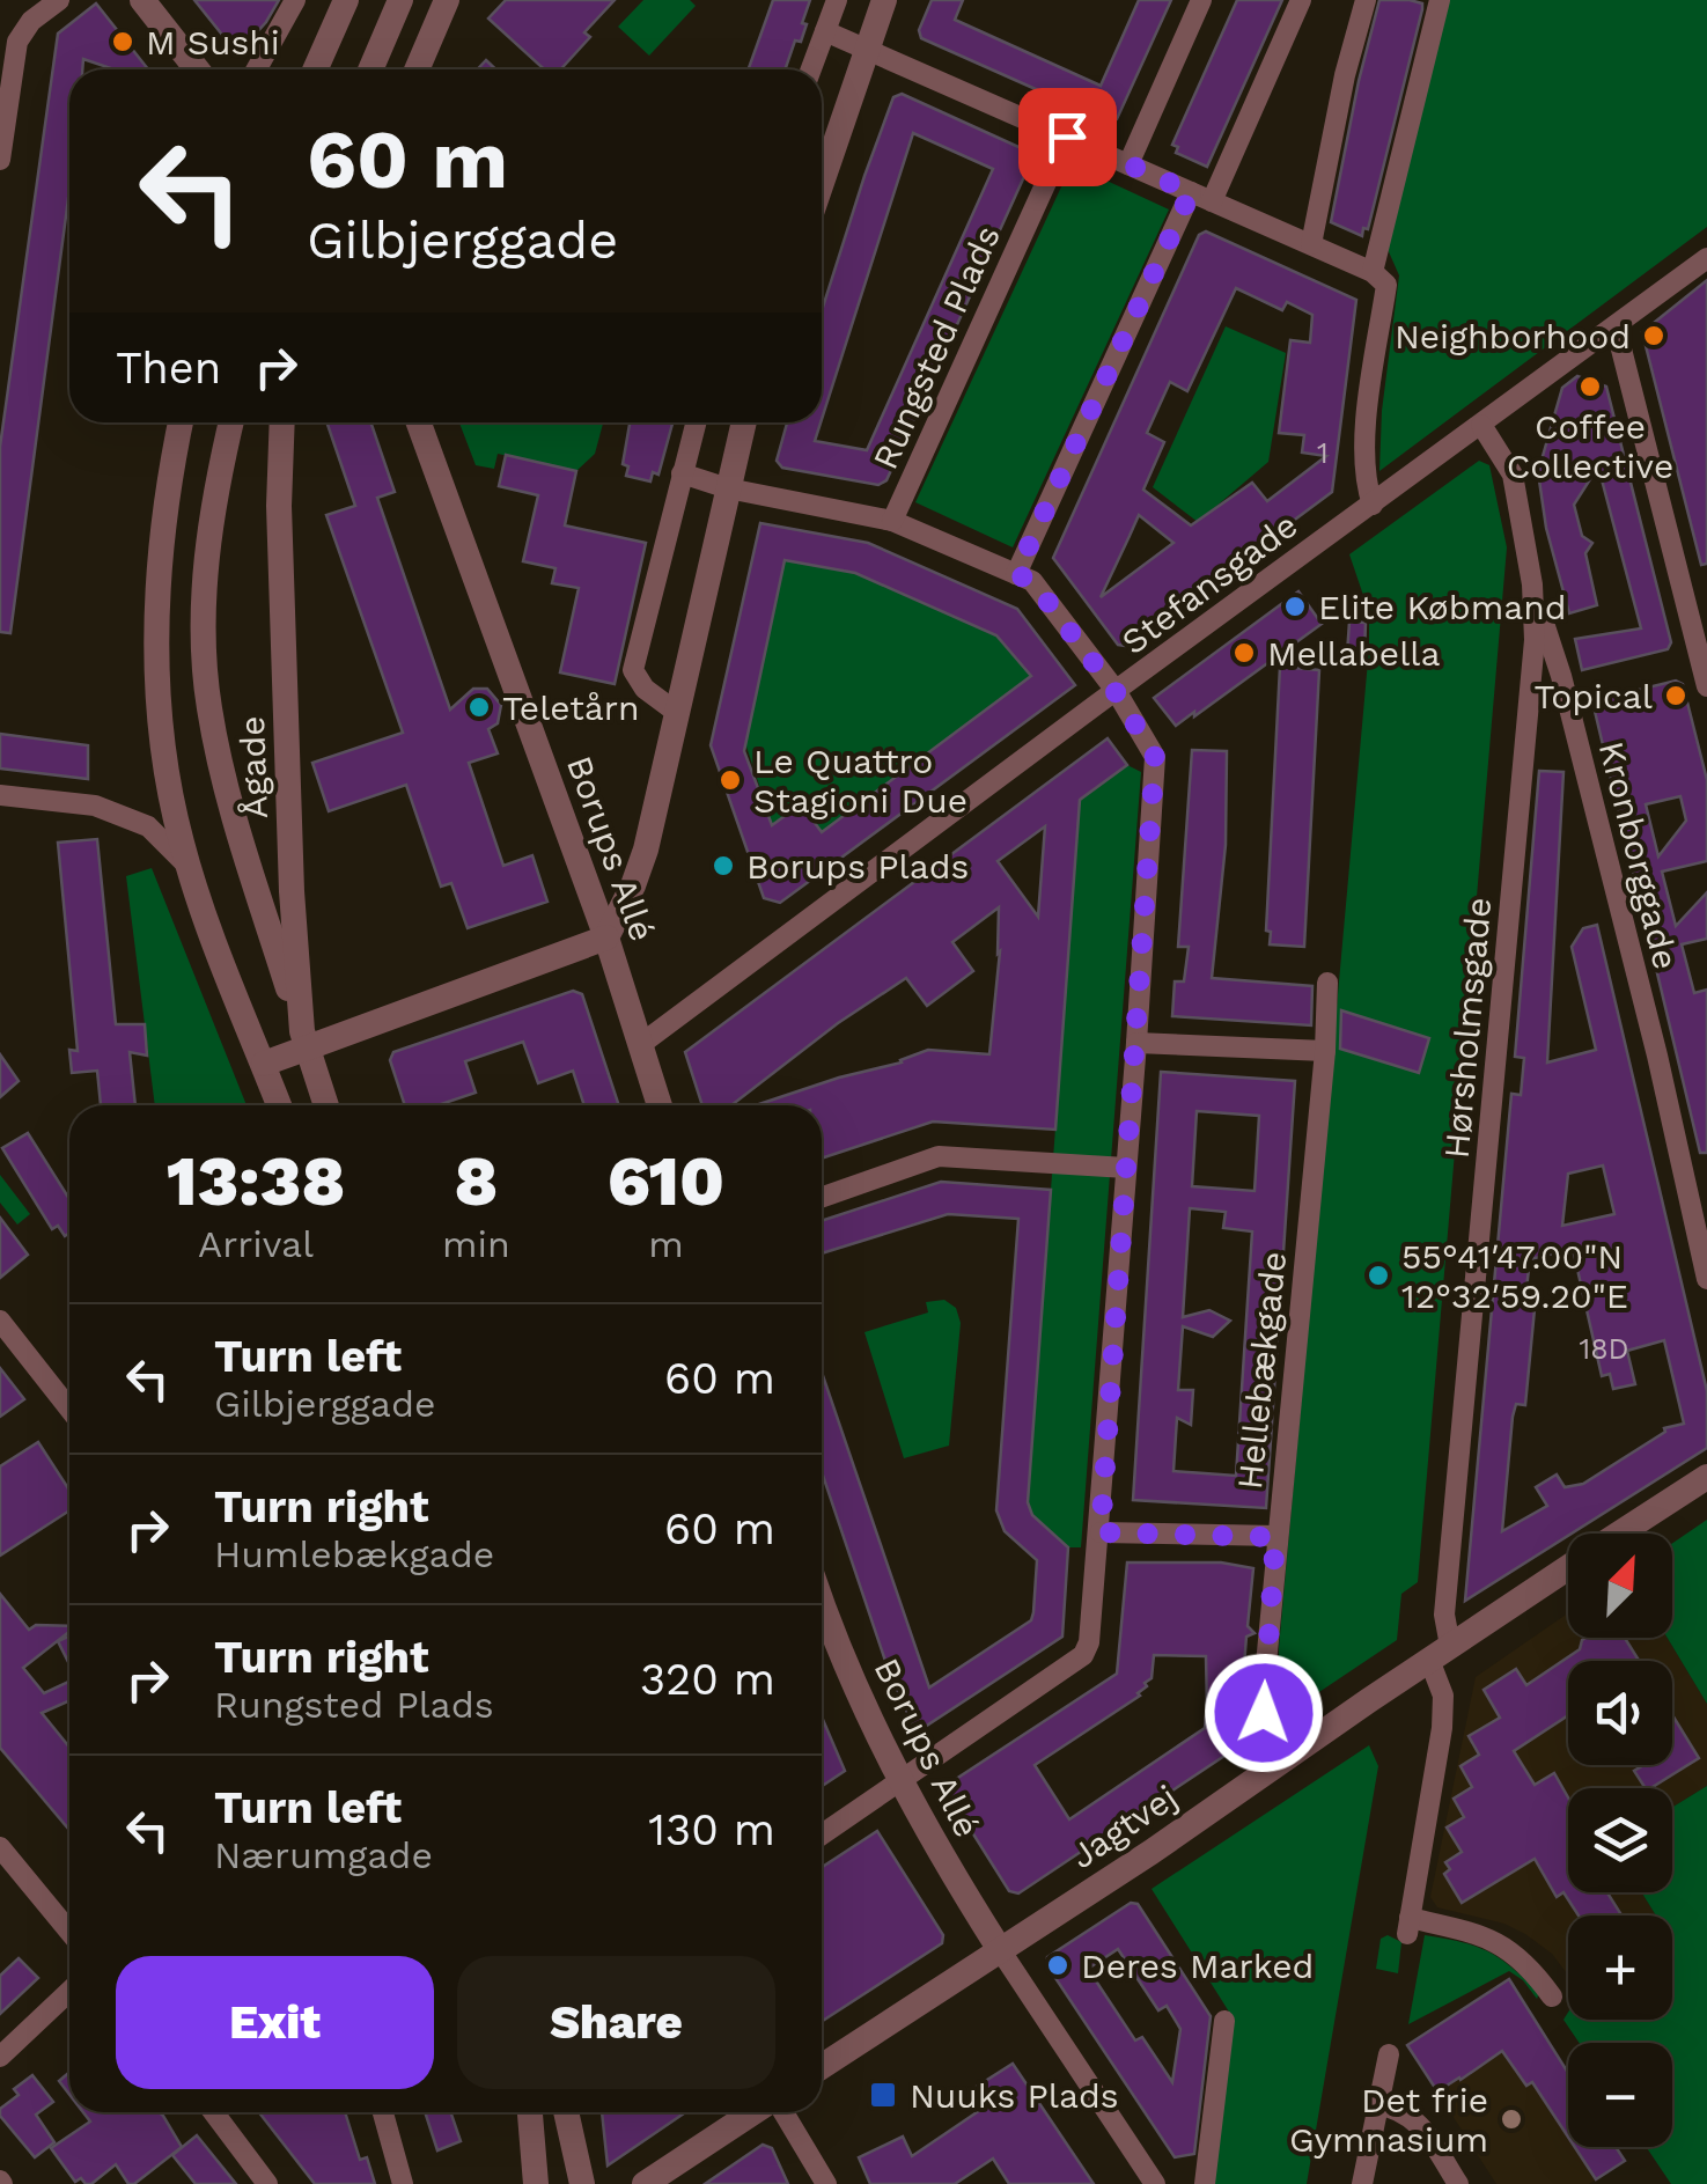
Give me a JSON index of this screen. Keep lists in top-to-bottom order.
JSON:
{
  "streets": {
    "street": [
      "Rungsted Plads",
      "Stefansgade",
      "Ågade",
      "Borups Allé",
      "Kronborggade",
      "Hørsholmsgade",
      "Hellebækgade",
      "Jagtvej"
    ]
  },
  "crossings": [
    ["Stefansgade", "Borups Allé"],
    ["Stefansgade", "Hørsholmsgade"],
    ["Borups Allé", "Jagtvej"],
    ["Kronborggade", "Hørsholmsgade"],
    ["Hørsholmsgade", "Jagtvej"],
    ["Hellebækgade", "Jagtvej"]
  ],
  "places": {
    "other": [
      "M Sushi",
      "Neighborhood",
      "Coffee Collective",
      "Elite Købmand",
      "Mellabella",
      "Topical",
      "Teletårn",
      "Le Quattro Stagioni Due",
      "Borups Plads",
      "55°41′47.00\"N 12°32′59.20\"E",
      "Deres Marked",
      "Det frie Gymnasium"
    ],
    "transit": ["Nuuks Plads"]
  },
  "house_numbers": ["1", "18D"],
  "north": "top right",
  "page": {
    "turn": ["60 m", "Gilbjerggade"],
    "then": "Then",
    "eta": [
      "13:38",
      "Arrival",
      "8",
      "min",
      "610",
      "m"
    ],
    "list": [
      {
        "name": "Turn left",
        "note": "Gilbjerggade",
        "value": "60 m"
      },
      {
        "name": "Turn right",
        "note": "Humlebækgade",
        "value": "60 m"
      },
      {
        "name": "Turn right",
        "note": "Rungsted Plads",
        "value": "320 m"
      },
      {
        "name": "Turn left",
        "note": "Nærumgade",
        "value": "130 m"
      }
    ],
    "map_buttons": ["+", "−"],
    "buttons": ["Exit", "Share"]
  }
}
